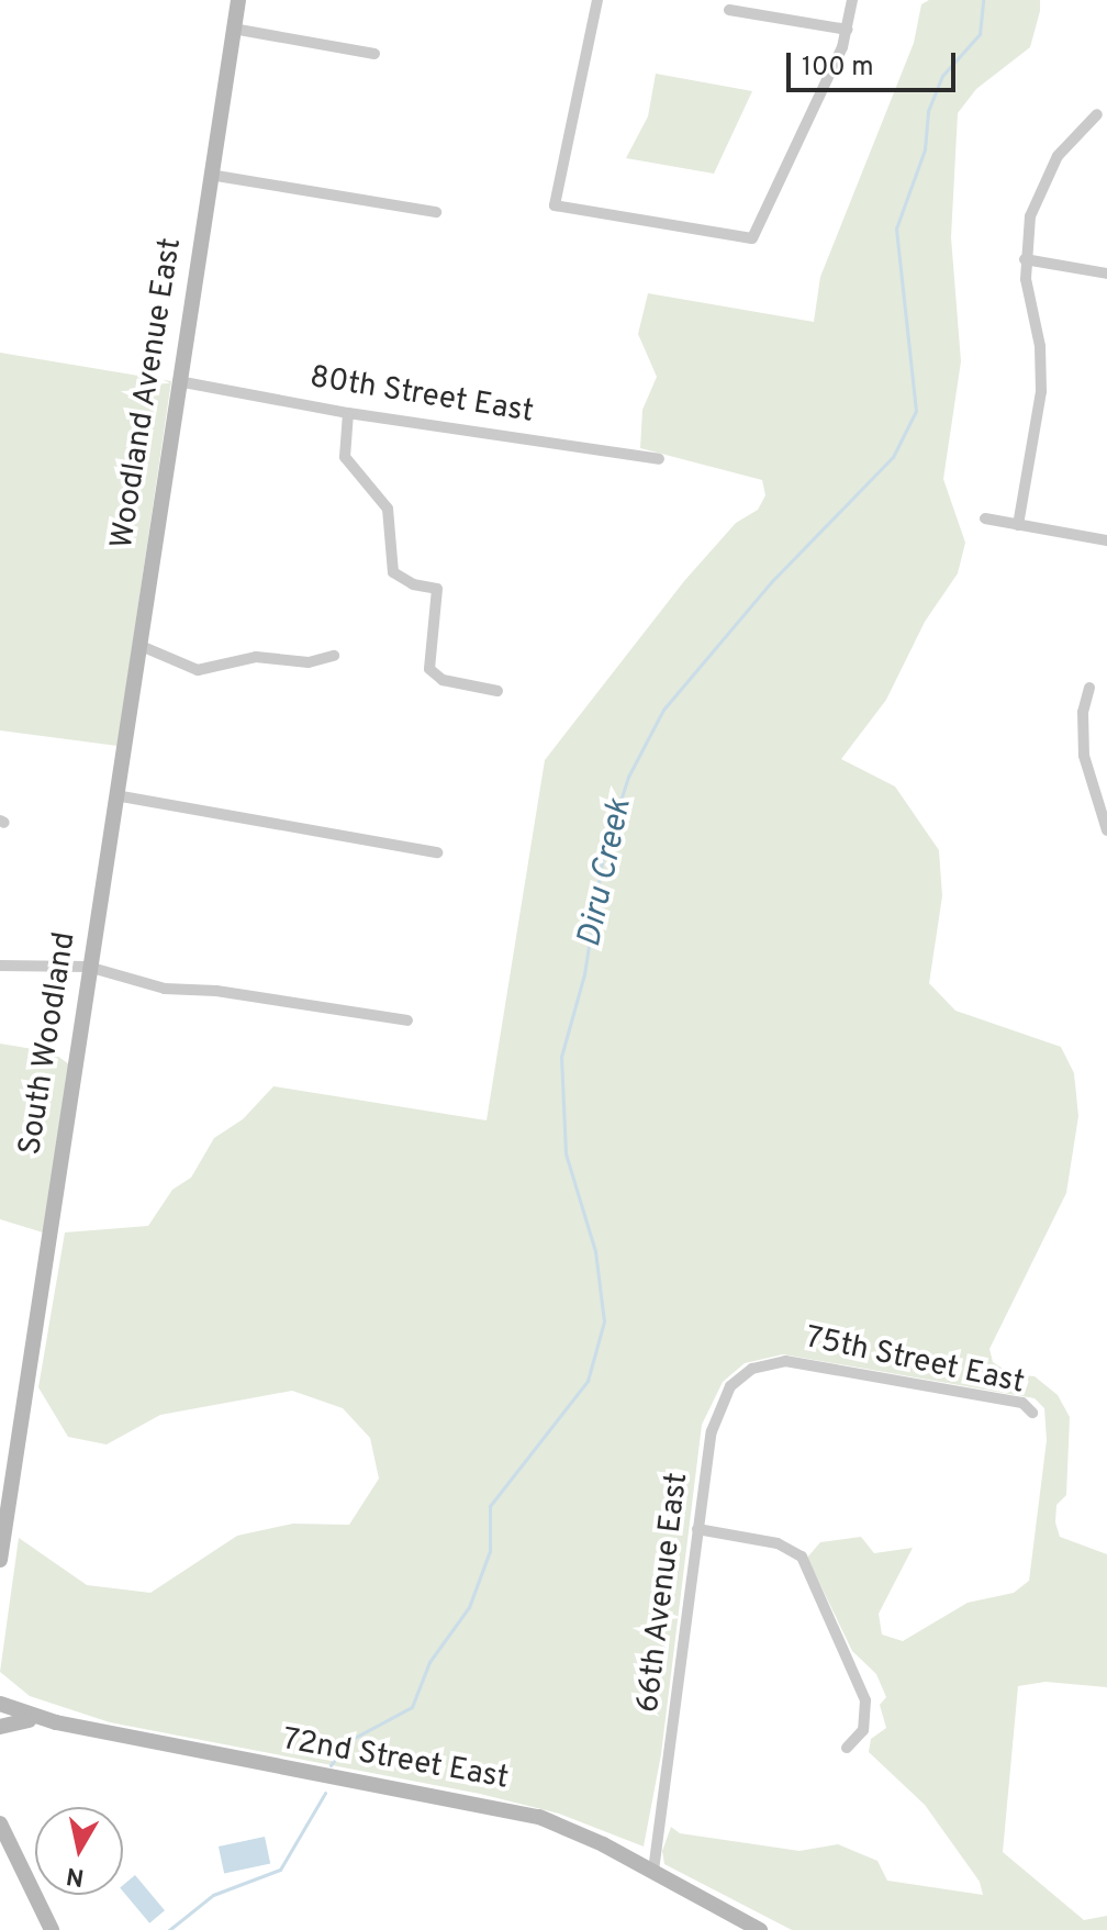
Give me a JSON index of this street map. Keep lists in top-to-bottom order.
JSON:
{
  "streets": {
    "street": [
      "Woodland Avenue East",
      "80th Street East",
      "South Woodland",
      "75th Street East",
      "66th Avenue East",
      "72nd Street East"
    ]
  },
  "crossings": [
    ["Woodland Avenue East", "80th Street East"],
    ["Woodland Avenue East", "South Woodland"],
    ["75th Street East", "66th Avenue East"],
    ["66th Avenue East", "72nd Street East"]
  ],
  "water": ["Diru Creek"],
  "scale_bar": "100 m",
  "north": "bottom"
}
